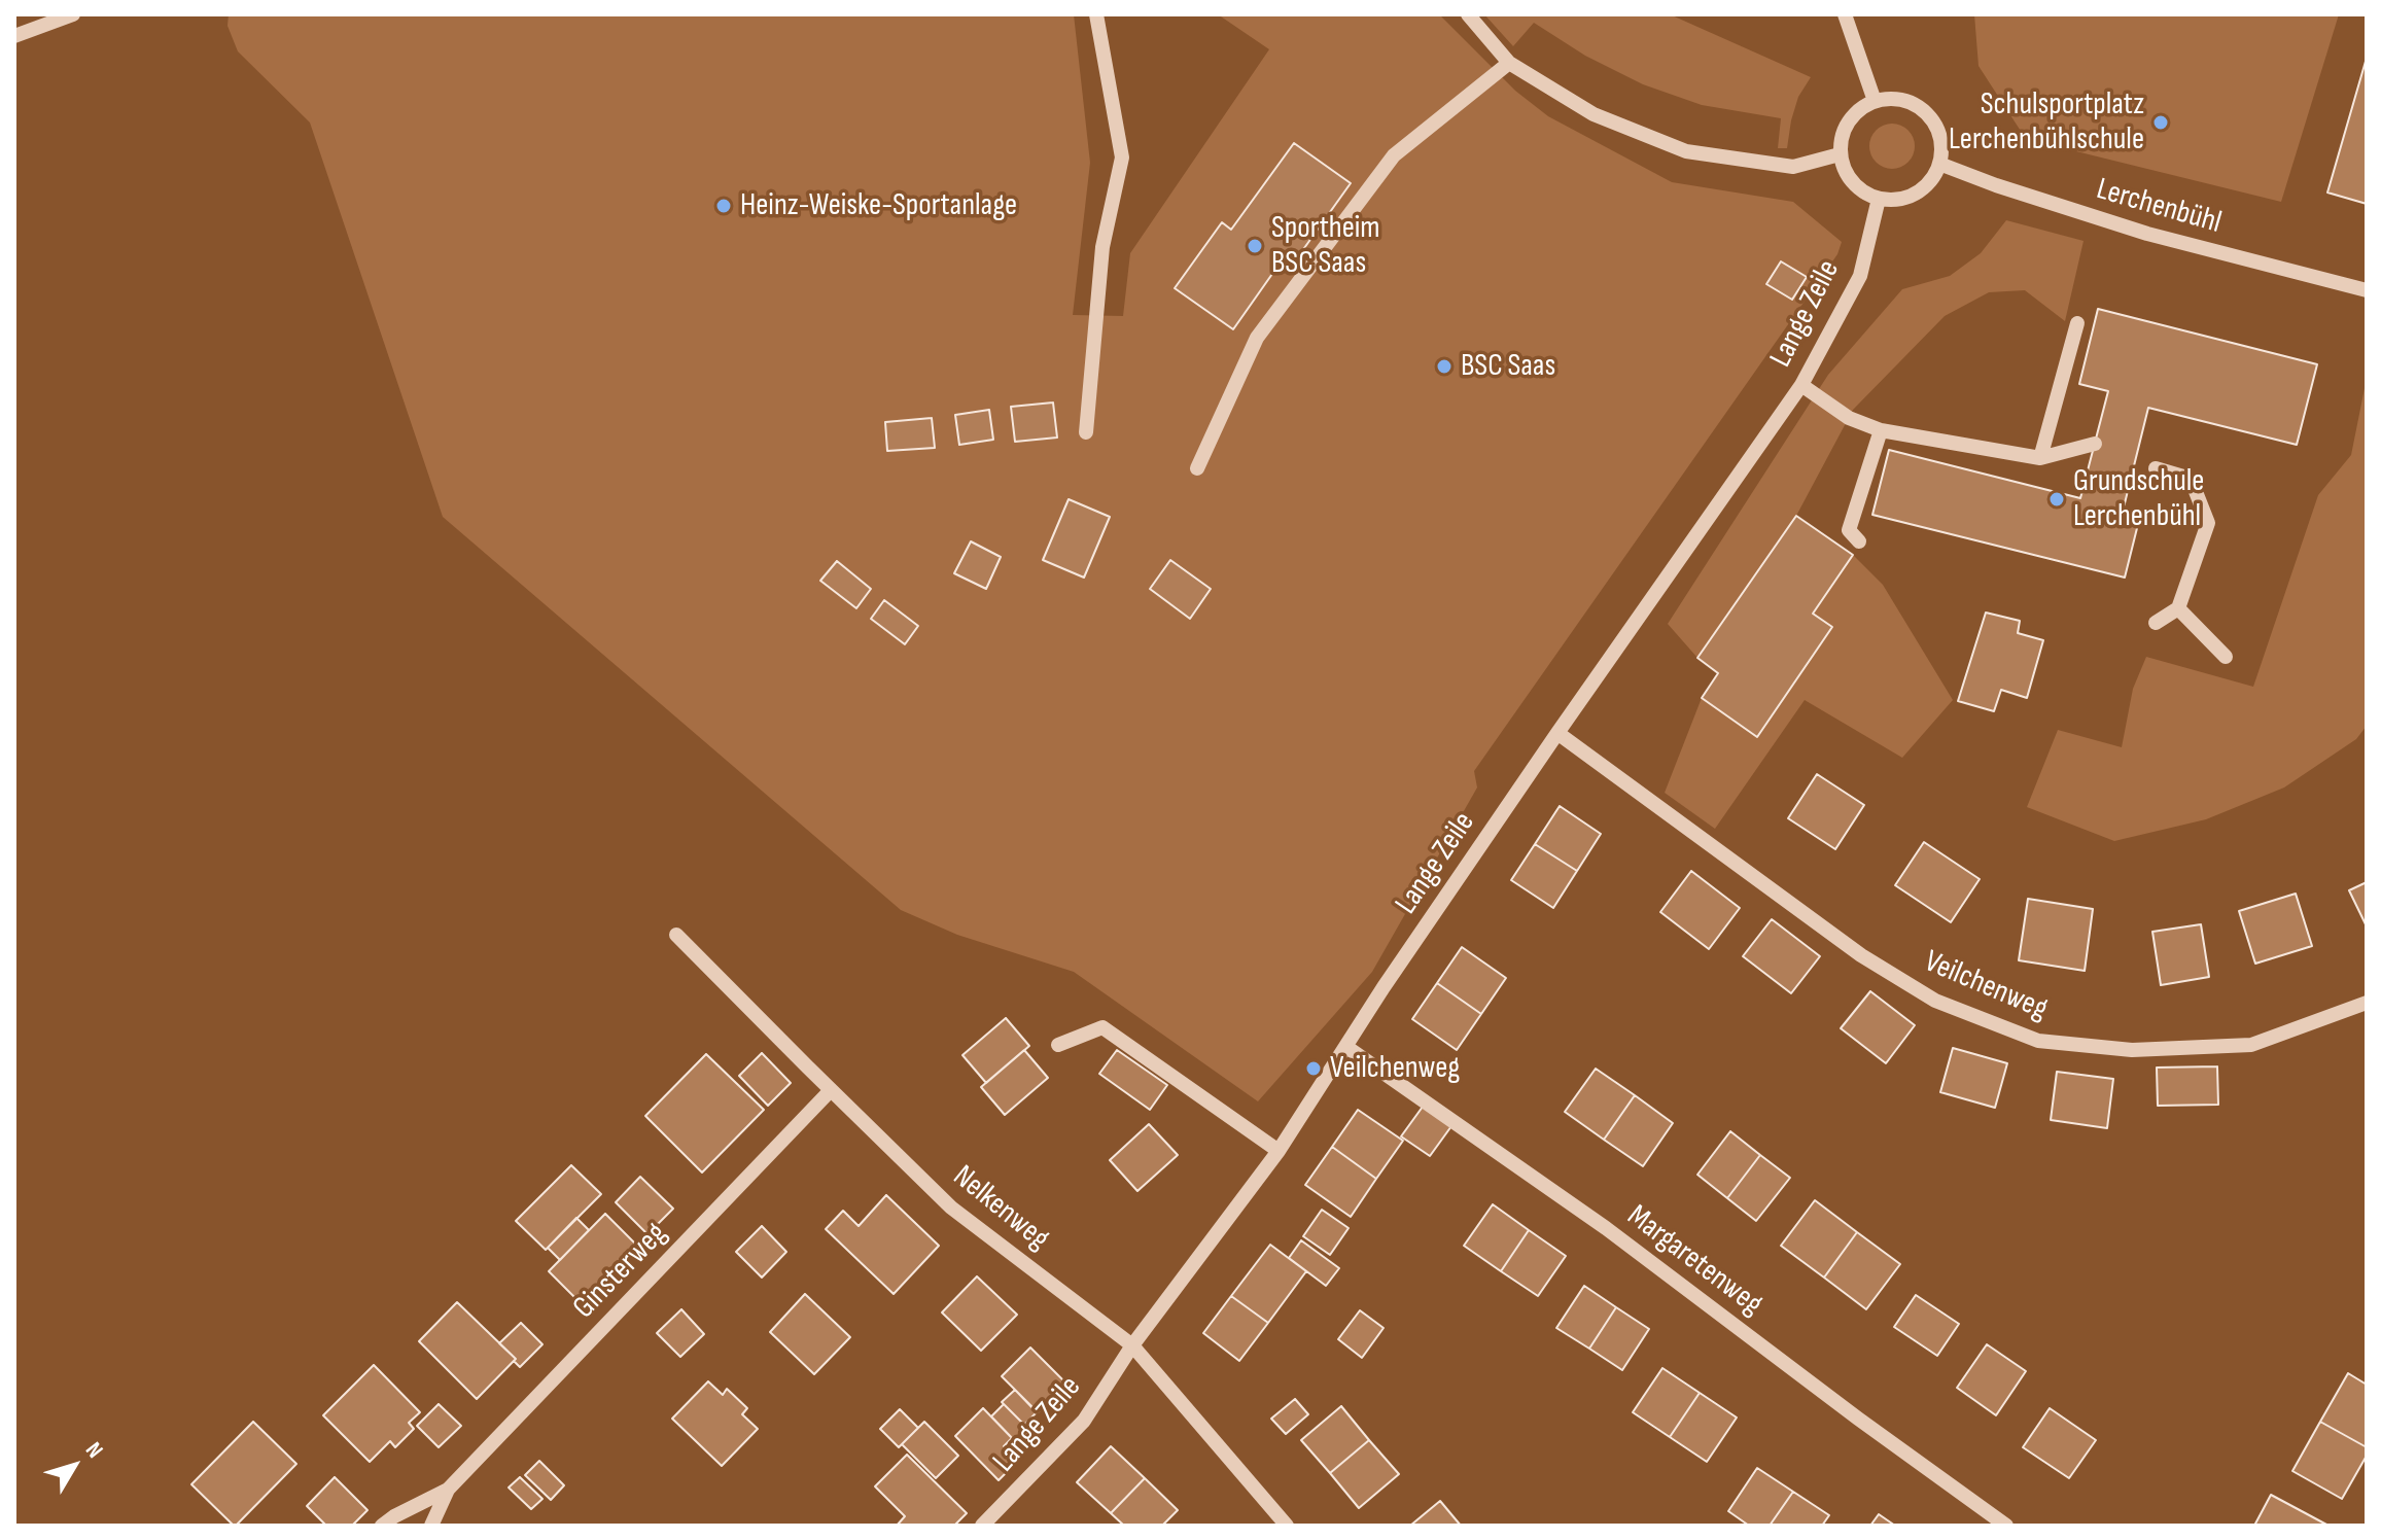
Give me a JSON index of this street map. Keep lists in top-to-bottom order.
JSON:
{
  "streets": {
    "street": [
      "Lerchenbühl",
      "Lange Zeile",
      "Veilchenweg",
      "Nelkenweg",
      "Margaretenweg",
      "Ginsterweg"
    ]
  },
  "crossings": [
    ["Lerchenbühl", "Lange Zeile"],
    ["Lange Zeile", "Veilchenweg"],
    ["Lange Zeile", "Nelkenweg"],
    ["Lange Zeile", "Margaretenweg"],
    ["Nelkenweg", "Ginsterweg"]
  ],
  "places": [
    "Schulsportplatz Lerchenbühlschule",
    "Heinz-Weiske-Sportanlage",
    "Sportheim BSC Saas",
    "BSC Saas",
    "Grundschule Lerchenbühl",
    "Veilchenweg"
  ],
  "north": "top right"
}
